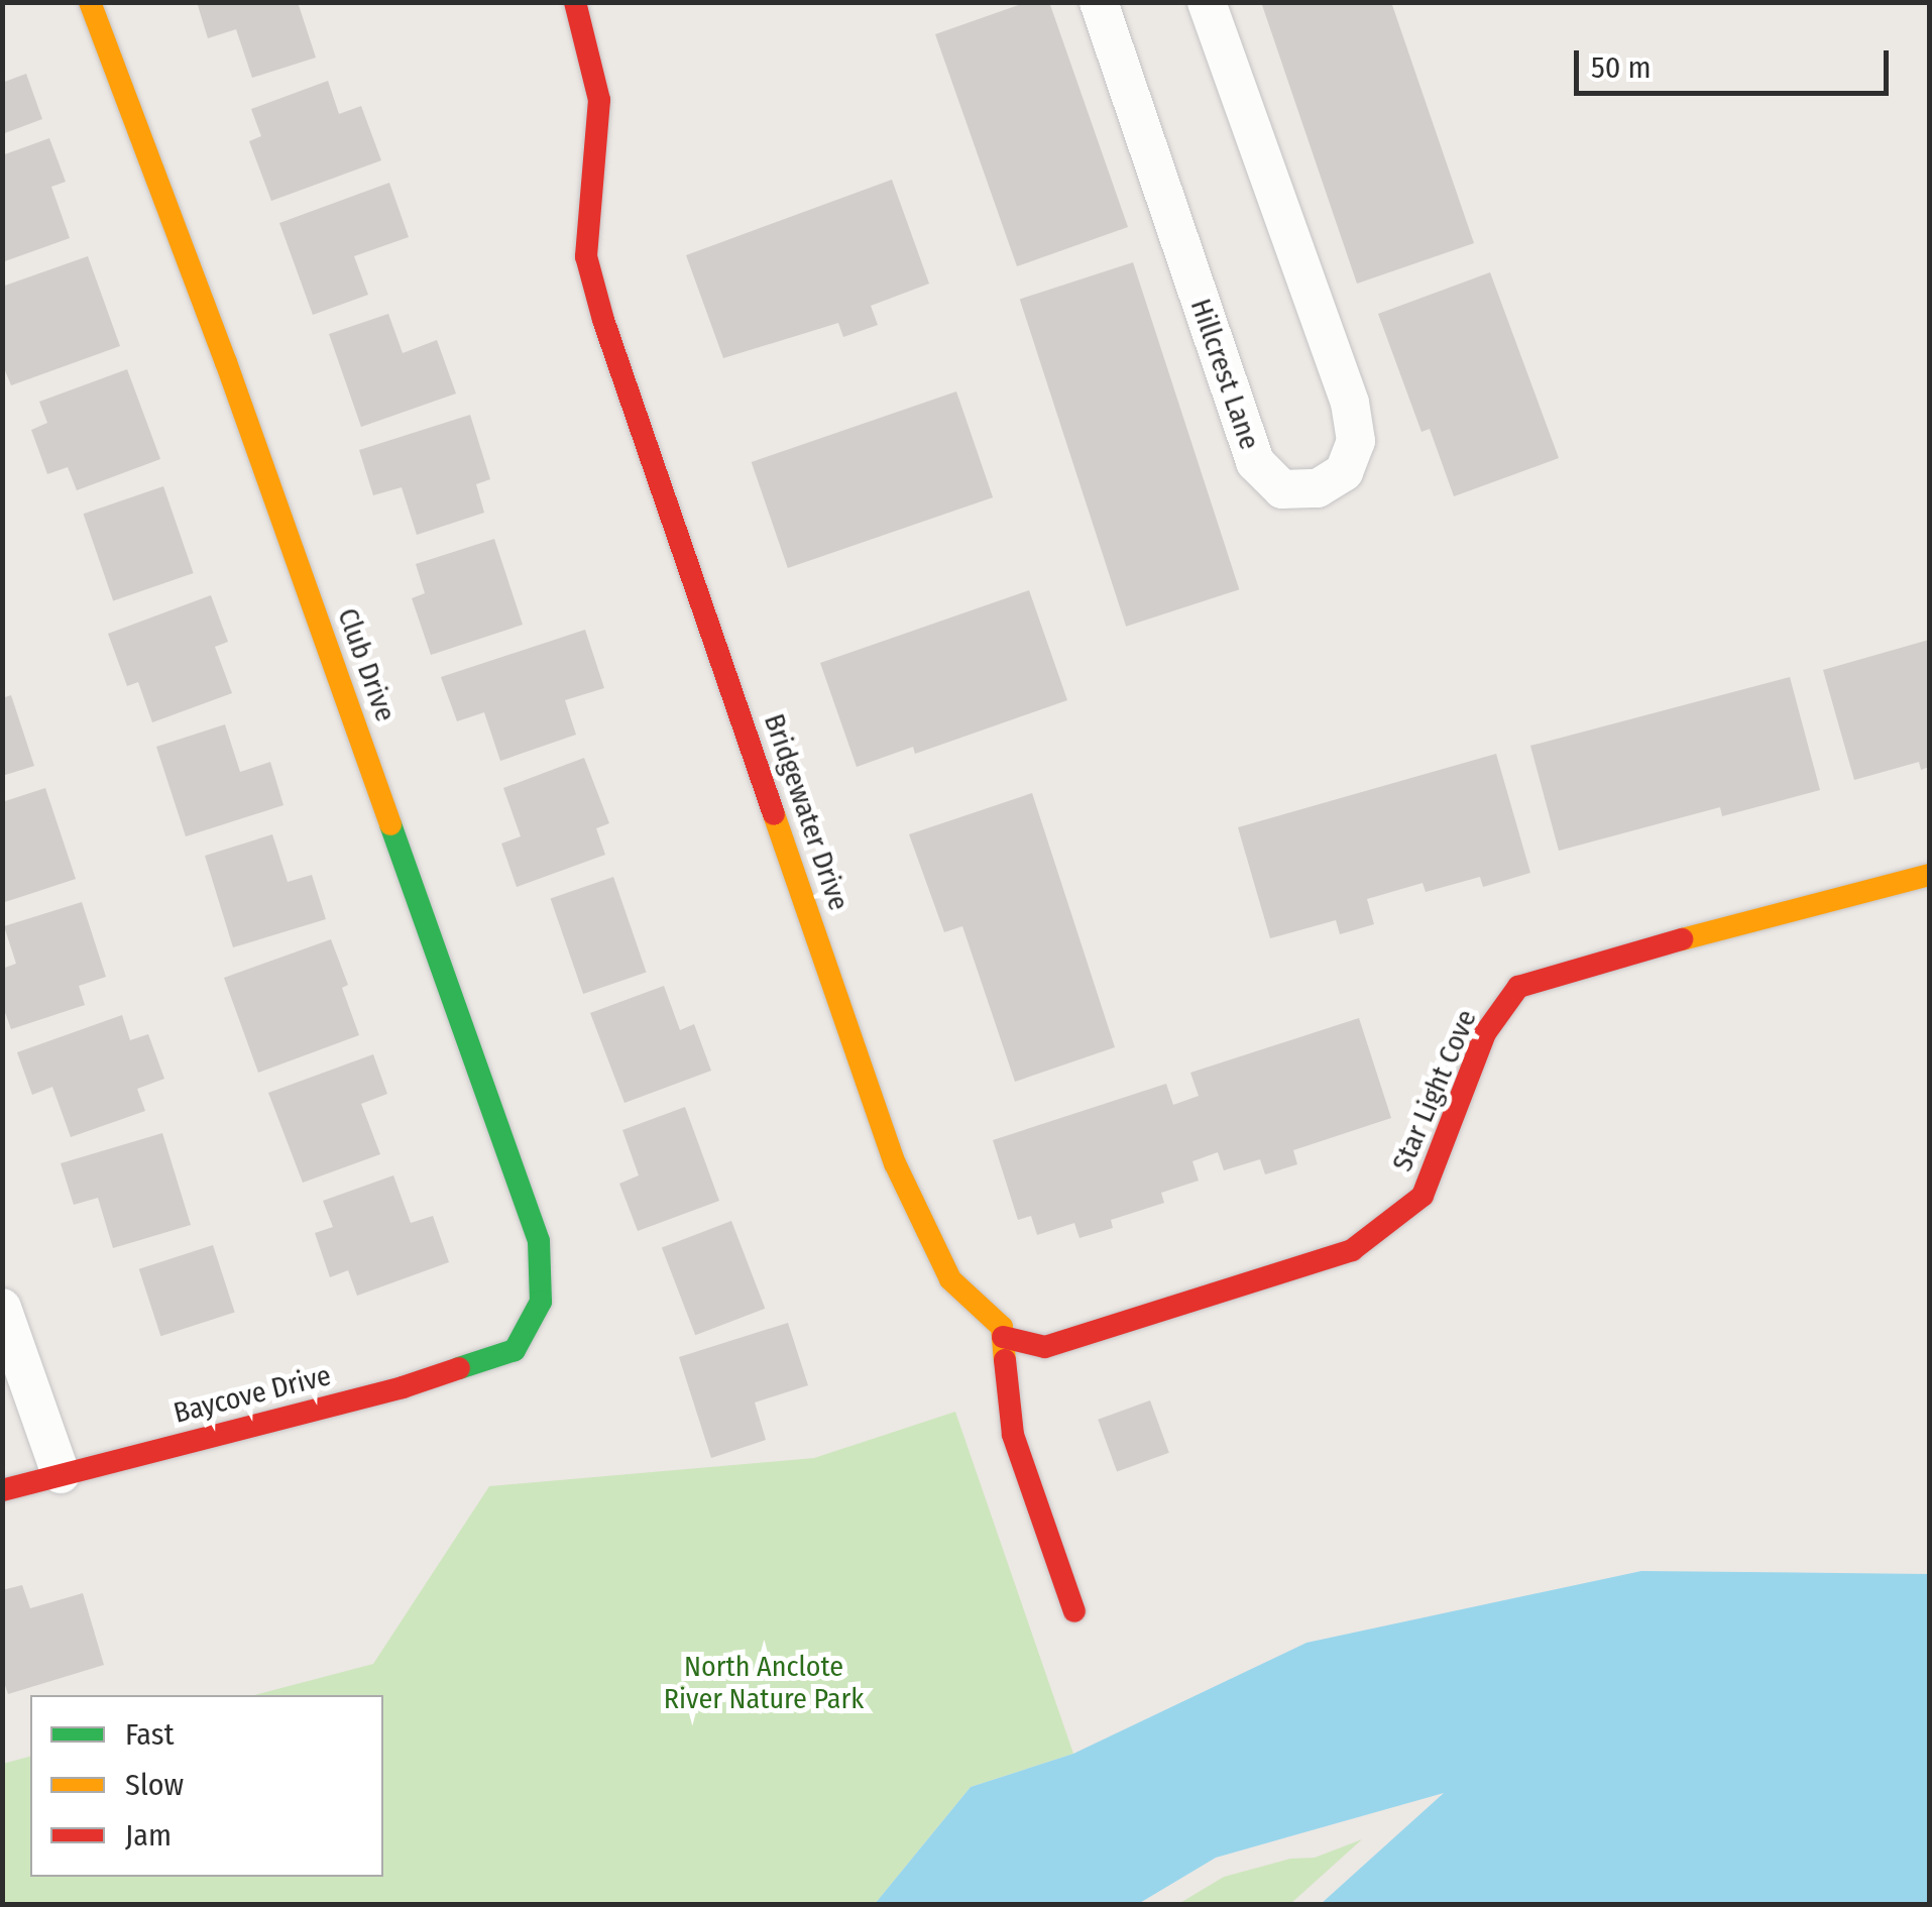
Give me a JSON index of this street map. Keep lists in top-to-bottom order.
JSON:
{
  "streets": {
    "street": [
      "Hillcrest Lane",
      "Club Drive",
      "Bridgewater Drive",
      "Star Light Cove",
      "Baycove Drive"
    ]
  },
  "crossings": [
    ["Club Drive", "Baycove Drive"],
    ["Bridgewater Drive", "Star Light Cove"]
  ],
  "parks": ["North Anclote River Nature Park"],
  "legend": ["Fast", "Slow", "Jam"],
  "scale_bar": "50 m"
}
